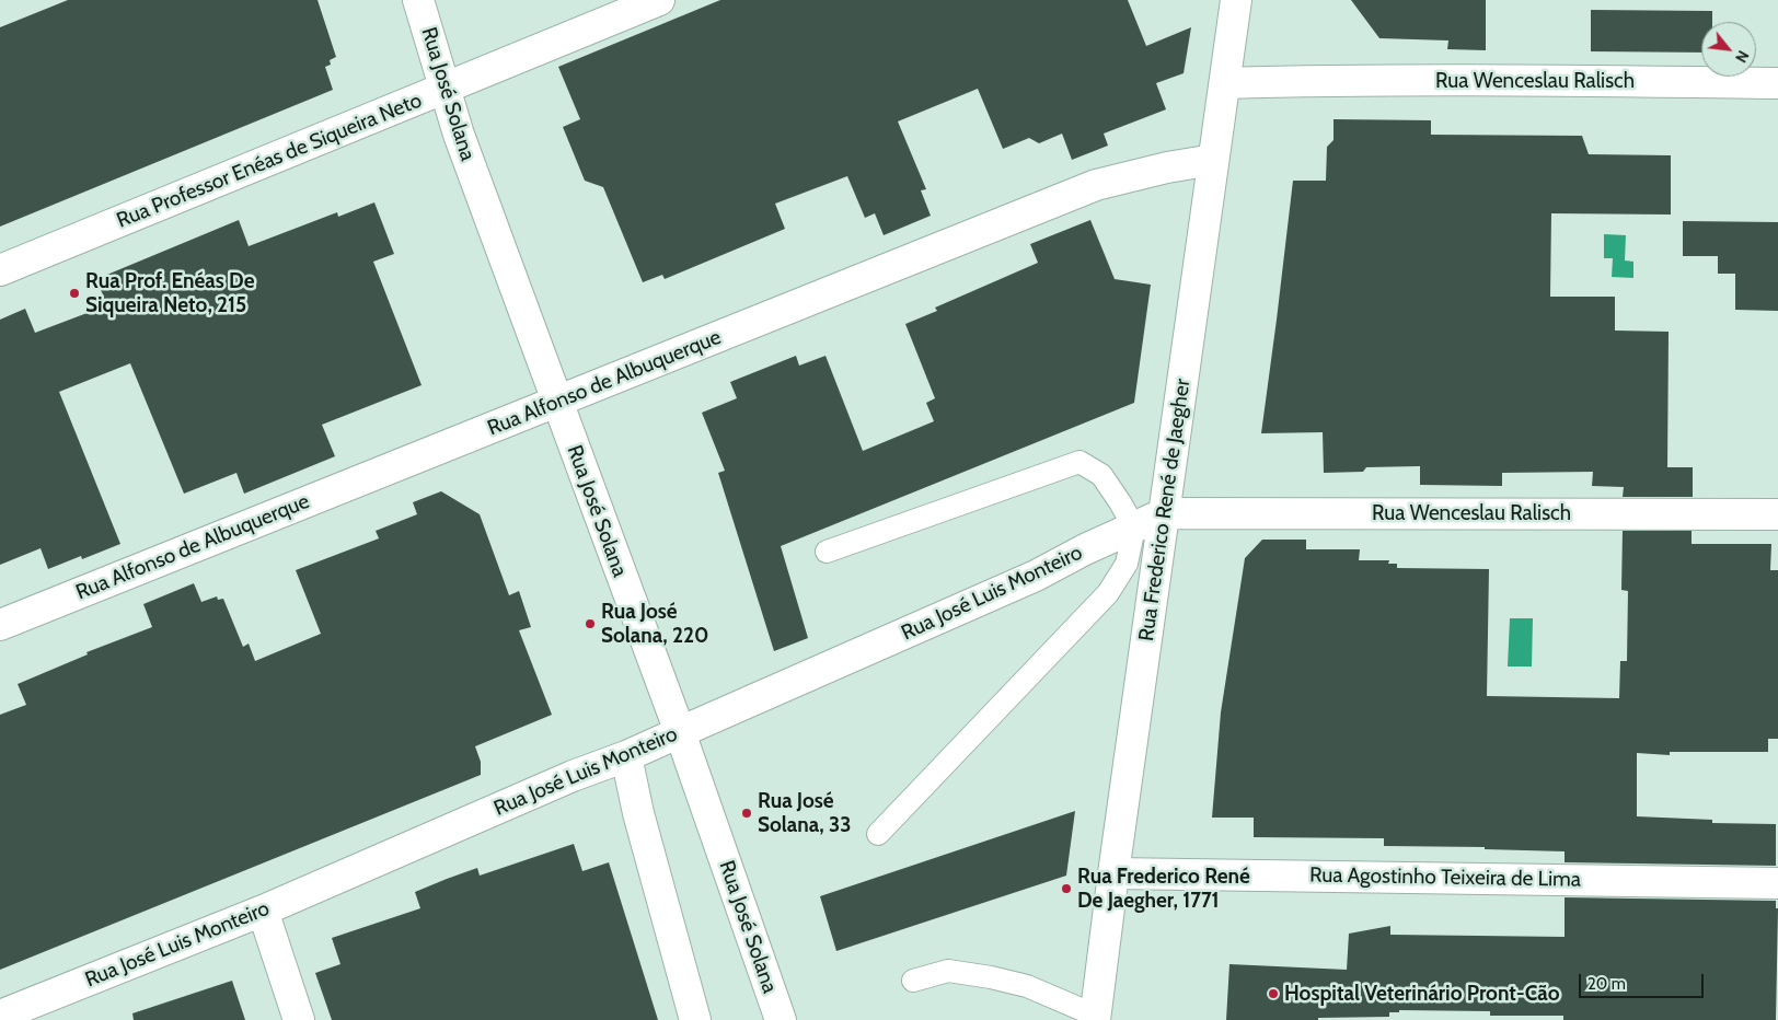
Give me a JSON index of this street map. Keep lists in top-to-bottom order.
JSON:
{
  "streets": {
    "street": [
      "Rua Wenceslau Ralisch",
      "Rua José Solana",
      "Rua Professor Enéas de Siqueira Neto",
      "Rua Alfonso de Albuquerque",
      "Rua Frederico René de Jaegher",
      "Rua José Luis Monteiro",
      "Rua Agostinho Teixeira de Lima"
    ]
  },
  "crossings": [
    ["Rua Wenceslau Ralisch", "Rua Frederico René de Jaegher"],
    ["Rua Wenceslau Ralisch", "Rua José Luis Monteiro"],
    ["Rua José Solana", "Rua Professor Enéas de Siqueira Neto"],
    ["Rua José Solana", "Rua Alfonso de Albuquerque"],
    ["Rua José Solana", "Rua José Luis Monteiro"],
    ["Rua Alfonso de Albuquerque", "Rua Frederico René de Jaegher"],
    ["Rua Frederico René de Jaegher", "Rua José Luis Monteiro"],
    ["Rua Frederico René de Jaegher", "Rua Agostinho Teixeira de Lima"]
  ],
  "places": [
    "Rua Prof. Enéas De Siqueira Neto, 215",
    "Rua José Solana, 220",
    "Rua José Solana, 33",
    "Rua Frederico René De Jaegher, 1771",
    "Hospital Veterinário Pront-Cão"
  ],
  "scale_bar": "20 m",
  "north": "bottom right"
}
